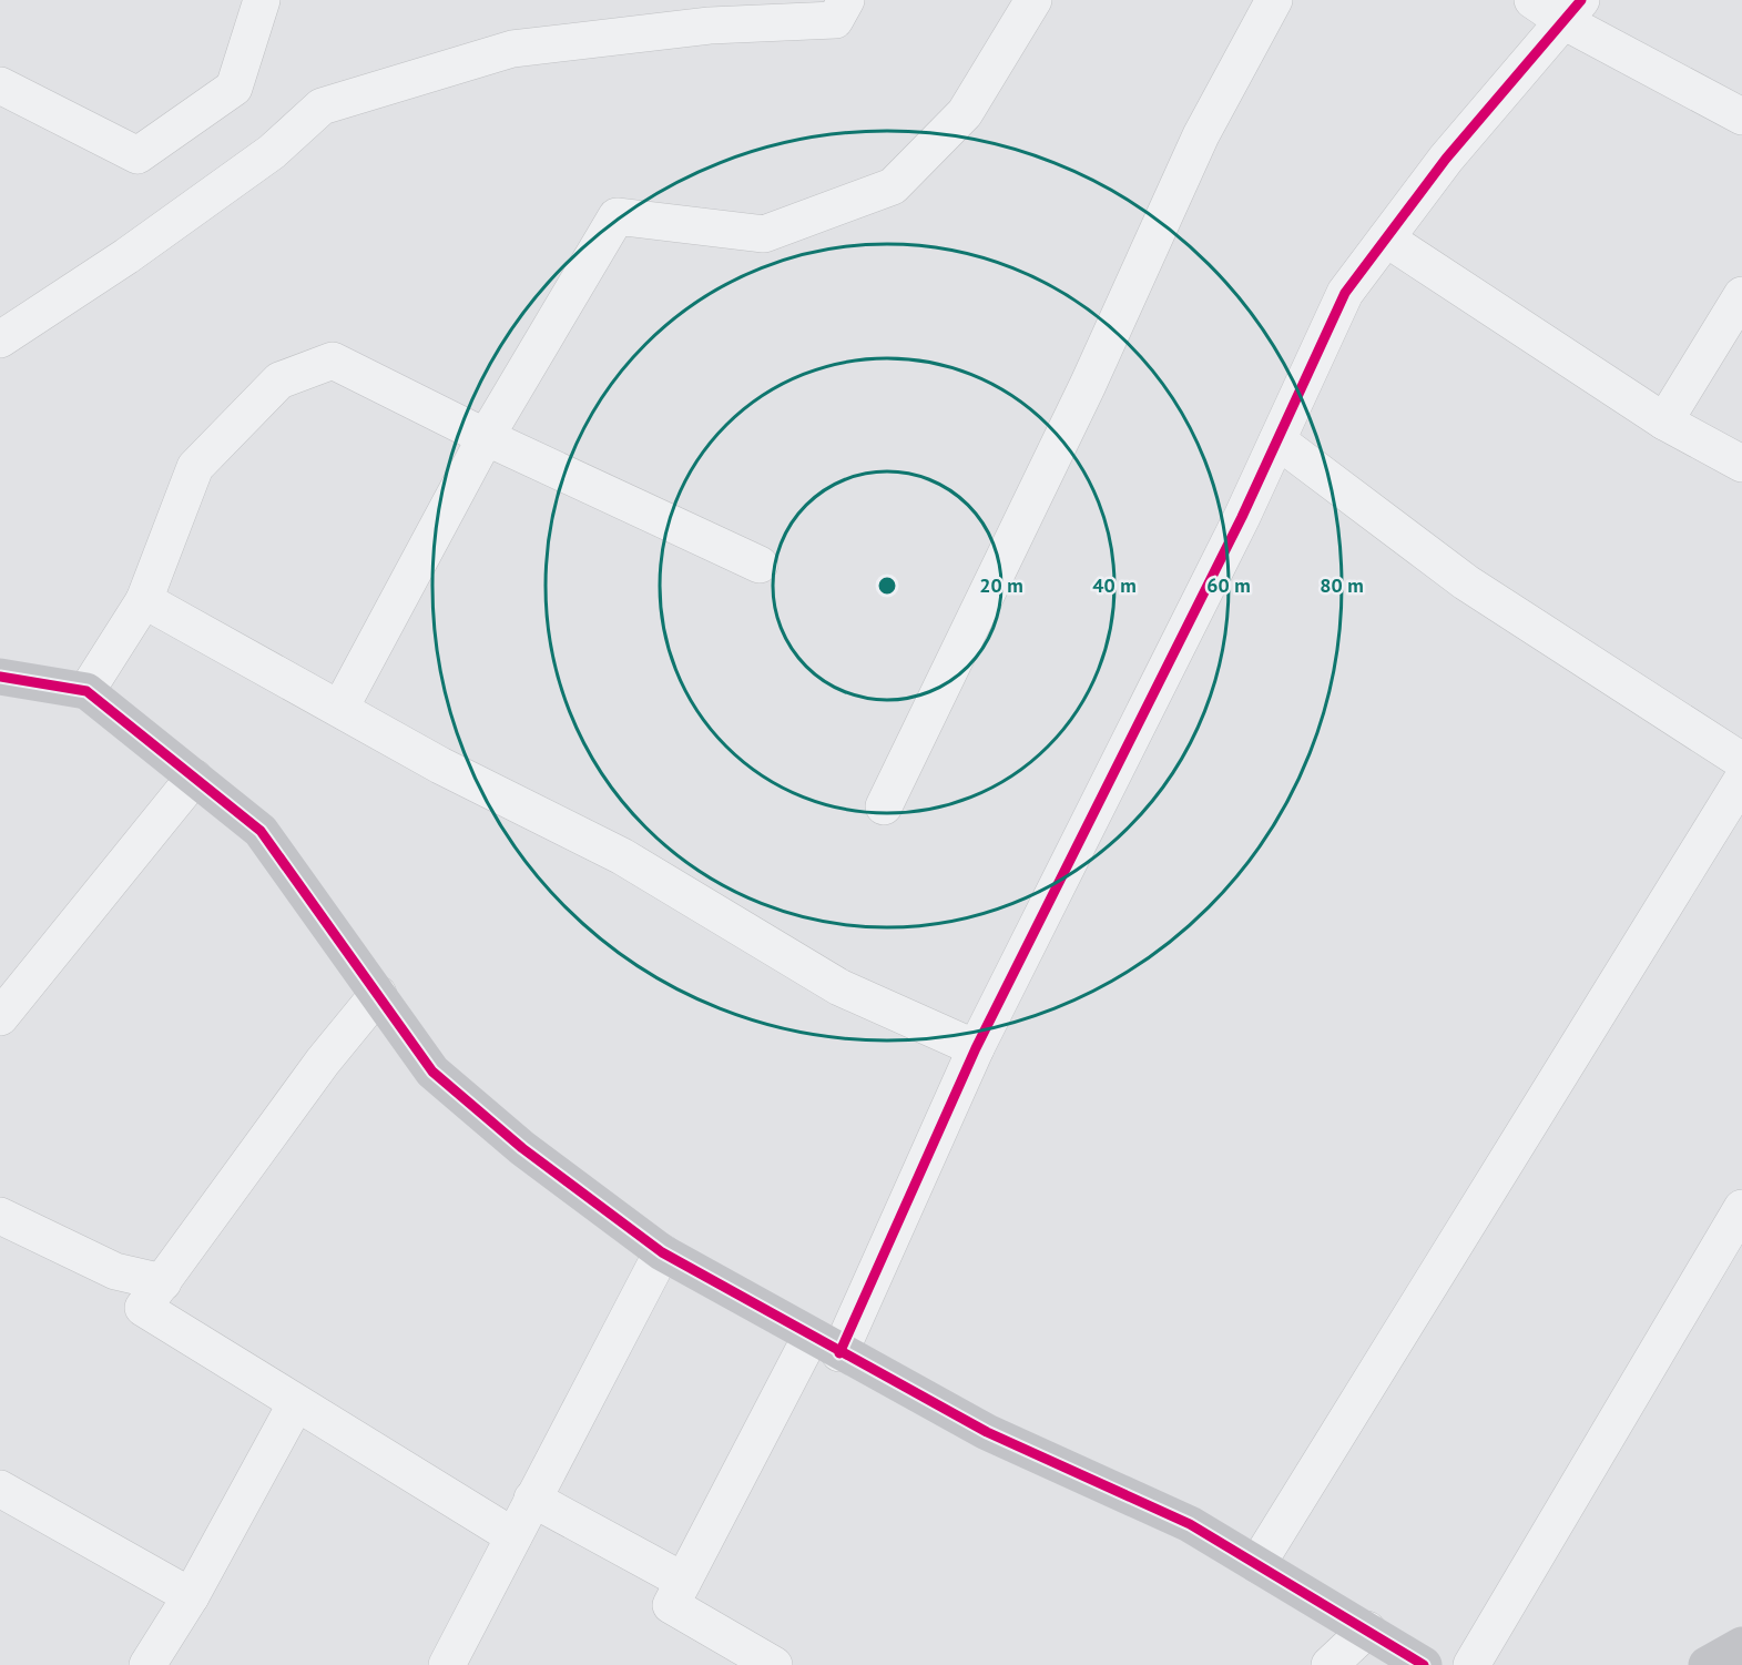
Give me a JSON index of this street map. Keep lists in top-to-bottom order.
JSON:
{
  "rings": [
    "20 m",
    "40 m",
    "60 m",
    "80 m"
  ]
}
